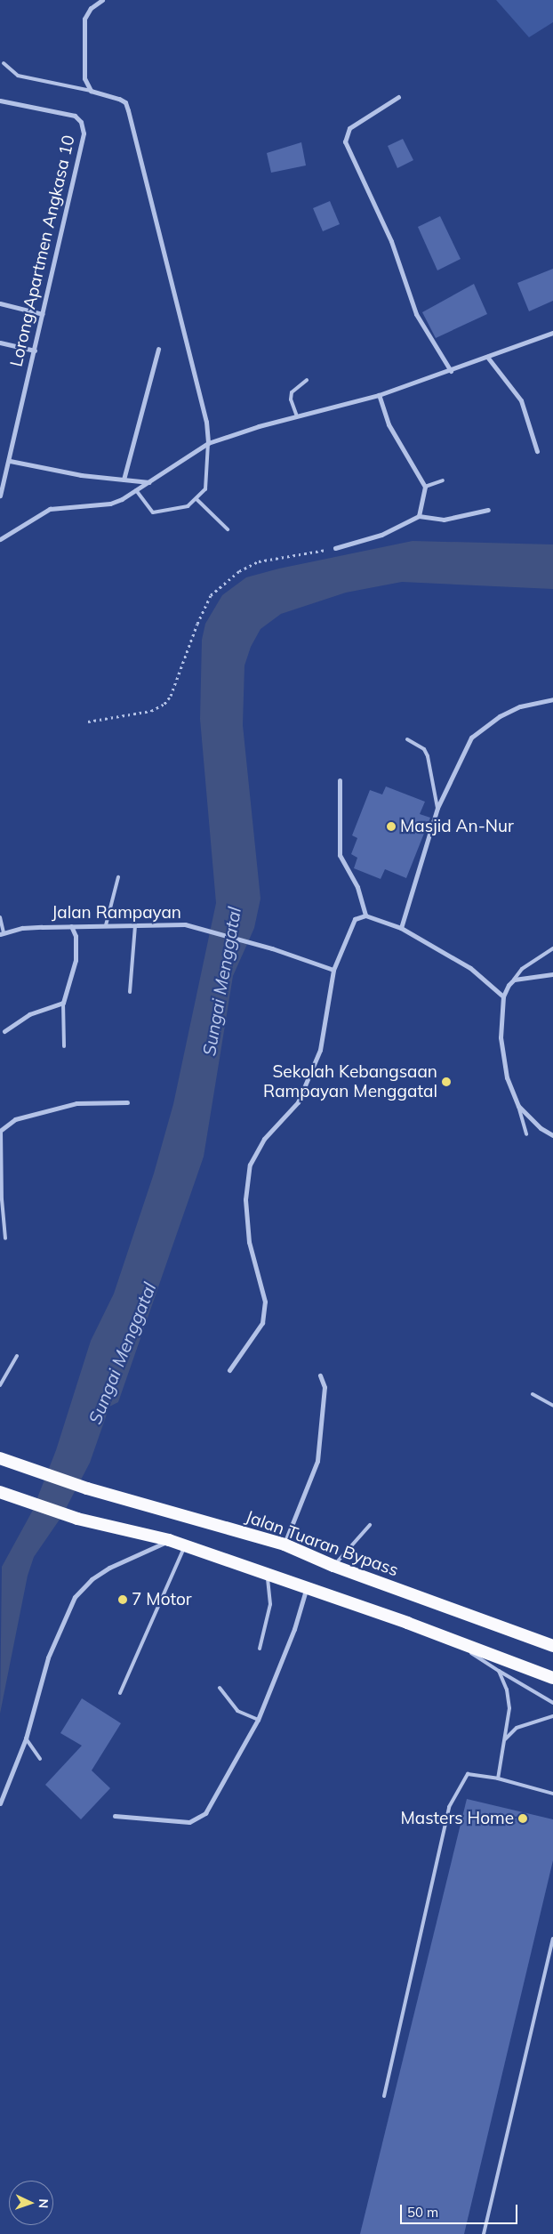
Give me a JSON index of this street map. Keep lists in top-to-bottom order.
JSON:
{
  "streets": {
    "highway": ["Jalan Tuaran Bypass"],
    "street": ["Lorong Apartmen Angkasa 10", "Jalan Rampayan"]
  },
  "water": ["Sungai Menggatal"],
  "places": [
    "Masjid An-Nur",
    "Sekolah Kebangsaan Rampayan Menggatal",
    "7 Motor",
    "Masters Home"
  ],
  "scale_bar": "50 m",
  "north": "right"
}
